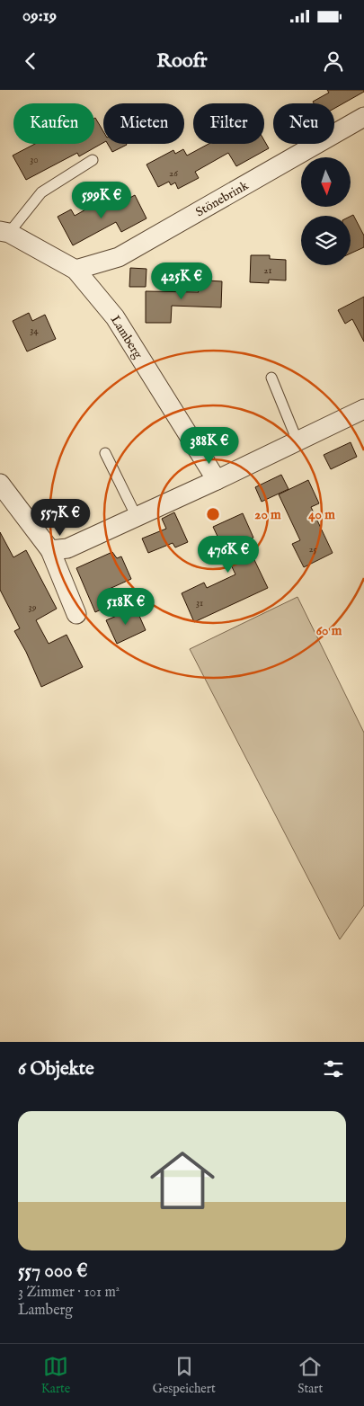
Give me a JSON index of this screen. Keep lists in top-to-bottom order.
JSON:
{
  "streets": {
    "street": ["Stönebrink", "Lamberg"]
  },
  "crossings": [
    ["Stönebrink", "Lamberg"]
  ],
  "house_numbers": [
    "30",
    "26",
    "21",
    "34",
    "25",
    "31",
    "39"
  ],
  "north": "bottom",
  "page": {
    "status": "09:19",
    "header": "Roofr",
    "chip": [
      "Kaufen",
      "Mieten",
      "Filter",
      "Neu"
    ],
    "price": [
      "599K €",
      "425K €",
      "388K €",
      "557K €",
      "476K €",
      "518K €"
    ],
    "heading": "6 Objekte",
    "list": [
      {
        "name": "557 000 €",
        "note": "3 Zimmer · 101 m² · Lamberg"
      }
    ],
    "tabs": ["Karte", "Gespeichert", "Start"]
  },
  "rings": ["20 m", "40 m", "60 m"]
}
